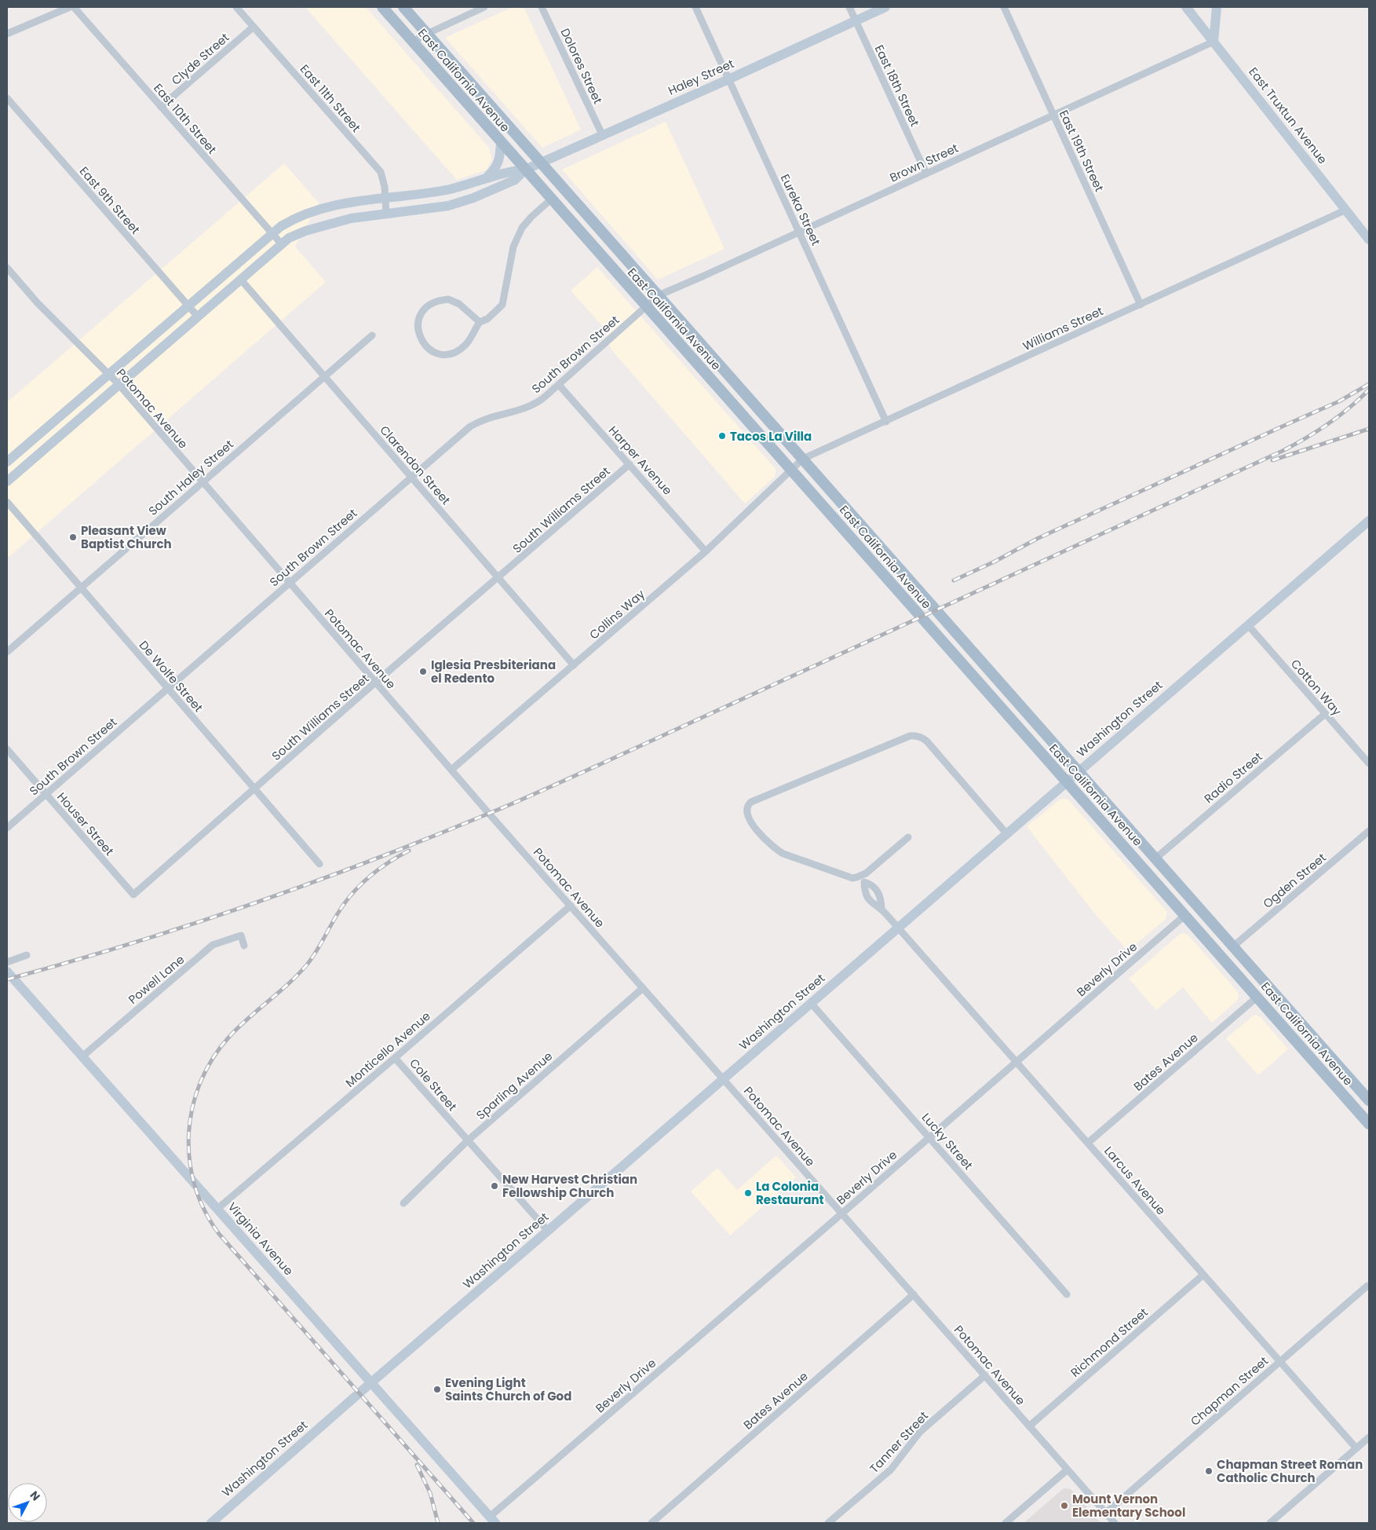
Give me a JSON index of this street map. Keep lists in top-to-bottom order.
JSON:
{
  "streets": {
    "main road": ["East California Avenue"],
    "street": [
      "Clyde Street",
      "Dolores Street",
      "Haley Street",
      "East 18th Street",
      "East 11th Street",
      "East Truxtun Avenue",
      "East 10th Street",
      "East 19th Street",
      "Brown Street",
      "East 9th Street",
      "Eureka Street",
      "Williams Street",
      "South Brown Street",
      "Potomac Avenue",
      "Harper Avenue",
      "Clarendon Street",
      "South Haley Street",
      "South Williams Street",
      "Collins Way",
      "De Wolfe Street",
      "Cotton Way",
      "Washington Street",
      "Radio Street",
      "Houser Street",
      "Ogden Street",
      "Beverly Drive",
      "Powell Lane",
      "Monticello Avenue",
      "Bates Avenue",
      "Cole Street",
      "Sparling Avenue",
      "Lucky Street",
      "Larcus Avenue",
      "Virginia Avenue",
      "Richmond Street",
      "Chapman Street",
      "Tanner Street"
    ]
  },
  "crossings": [
    ["Clyde Street", "East 11th Street"],
    ["Clyde Street", "East 10th Street"],
    ["Dolores Street", "Haley Street"],
    ["Haley Street", "East California Avenue"],
    ["Haley Street", "East 18th Street"],
    ["Haley Street", "Eureka Street"],
    ["East California Avenue", "Brown Street"],
    ["East California Avenue", "Williams Street"],
    ["East California Avenue", "South Brown Street"],
    ["East California Avenue", "Collins Way"],
    ["East California Avenue", "Washington Street"],
    ["East California Avenue", "Radio Street"],
    ["East California Avenue", "Ogden Street"],
    ["East California Avenue", "Beverly Drive"],
    ["East California Avenue", "Bates Avenue"],
    ["East 18th Street", "Brown Street"],
    ["East Truxtun Avenue", "Brown Street"],
    ["East Truxtun Avenue", "Williams Street"],
    ["East 19th Street", "Brown Street"],
    ["East 19th Street", "Williams Street"],
    ["Brown Street", "Eureka Street"],
    ["Brown Street", "South Brown Street"],
    ["Eureka Street", "Williams Street"],
    ["Williams Street", "Collins Way"],
    ["South Brown Street", "Potomac Avenue"],
    ["South Brown Street", "Harper Avenue"],
    ["South Brown Street", "Clarendon Street"],
    ["South Brown Street", "De Wolfe Street"],
    ["South Brown Street", "Houser Street"],
    ["Potomac Avenue", "South Haley Street"],
    ["Potomac Avenue", "South Williams Street"],
    ["Potomac Avenue", "Collins Way"],
    ["Potomac Avenue", "Washington Street"],
    ["Potomac Avenue", "Beverly Drive"],
    ["Potomac Avenue", "Monticello Avenue"],
    ["Potomac Avenue", "Bates Avenue"],
    ["Potomac Avenue", "Sparling Avenue"],
    ["Potomac Avenue", "Richmond Street"],
    ["Potomac Avenue", "Chapman Street"],
    ["Potomac Avenue", "Tanner Street"],
    ["Harper Avenue", "South Williams Street"],
    ["Harper Avenue", "Collins Way"],
    ["Clarendon Street", "South Haley Street"],
    ["Clarendon Street", "South Williams Street"],
    ["Clarendon Street", "Collins Way"],
    ["South Haley Street", "De Wolfe Street"],
    ["South Williams Street", "De Wolfe Street"],
    ["South Williams Street", "Houser Street"],
    ["Cotton Way", "Washington Street"],
    ["Cotton Way", "Radio Street"],
    ["Washington Street", "Cole Street"],
    ["Washington Street", "Lucky Street"],
    ["Washington Street", "Larcus Avenue"],
    ["Washington Street", "Virginia Avenue"],
    ["Beverly Drive", "Lucky Street"],
    ["Beverly Drive", "Larcus Avenue"],
    ["Beverly Drive", "Virginia Avenue"],
    ["Powell Lane", "Virginia Avenue"],
    ["Monticello Avenue", "Cole Street"],
    ["Monticello Avenue", "Virginia Avenue"],
    ["Bates Avenue", "Larcus Avenue"],
    ["Cole Street", "Sparling Avenue"],
    ["Larcus Avenue", "Richmond Street"],
    ["Larcus Avenue", "Chapman Street"]
  ],
  "places": [
    "Tacos La Villa",
    "Pleasant View Baptist Church",
    "Iglesia Presbiteriana el Redento",
    "New Harvest Christian Fellowship Church",
    "La Colonia Restaurant",
    "Evening Light Saints Church of God",
    "Chapman Street Roman Catholic Church",
    "Mount Vernon Elementary School"
  ],
  "north": "top right"
}
